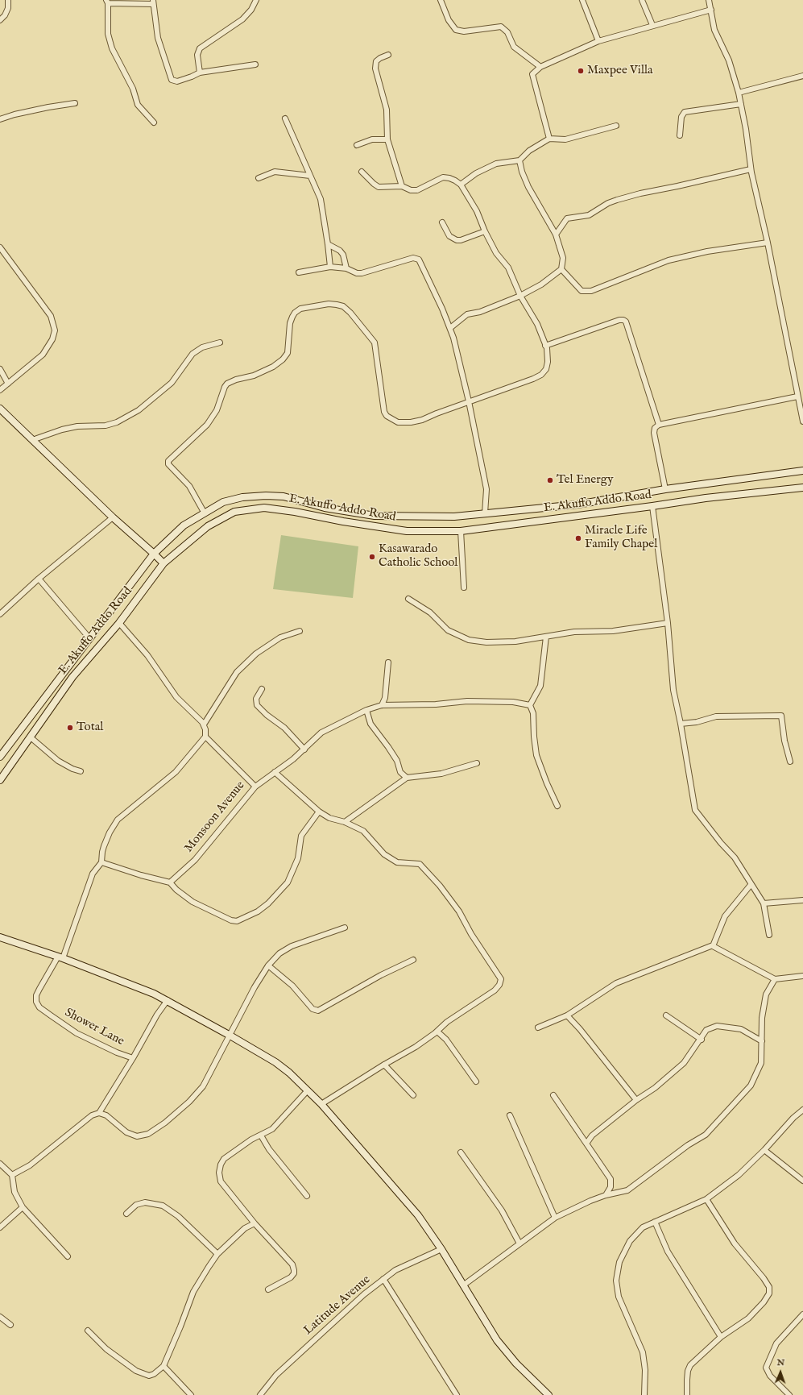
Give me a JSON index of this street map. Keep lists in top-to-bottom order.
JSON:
{
  "streets": {
    "main road": ["E. Akuffo Addo Road"],
    "street": ["Monsoon Avenue", "Shower Lane", "Latitude Avenue"]
  },
  "places": [
    "Maxpee Villa",
    "Tel Energy",
    "Miracle Life Family Chapel",
    "Kasawarado Catholic School",
    "Total"
  ],
  "north": "top"
}
